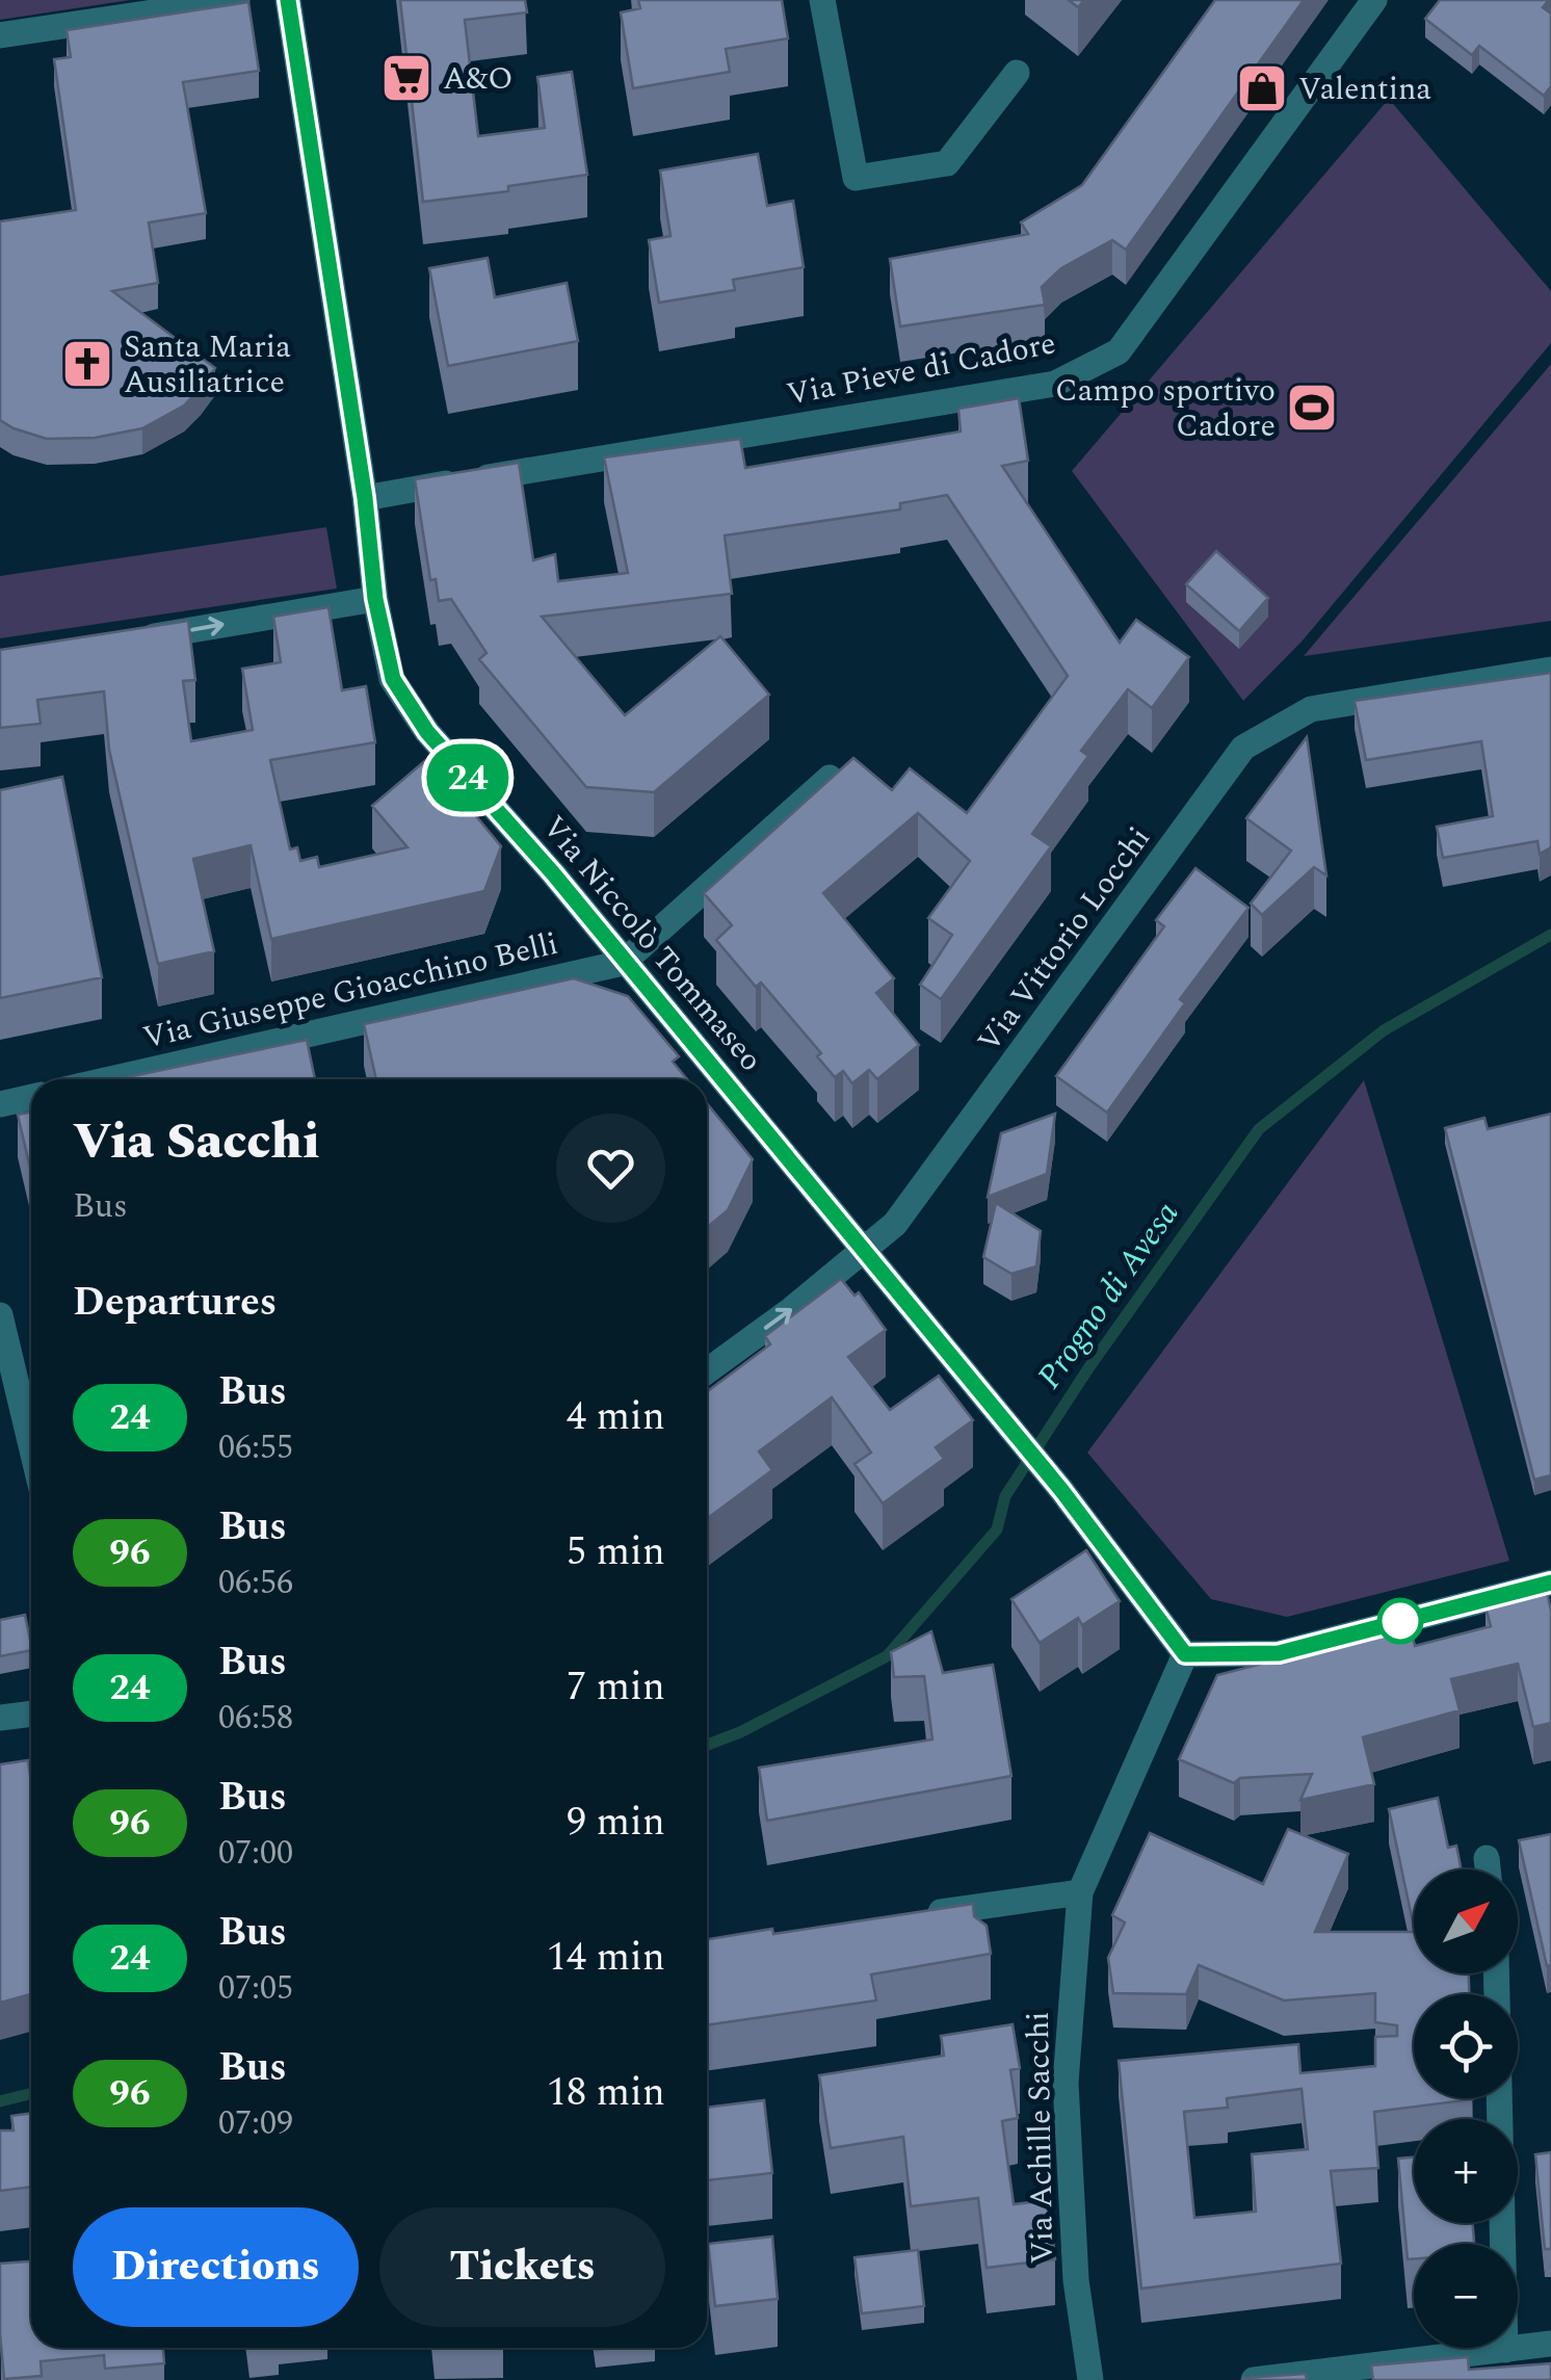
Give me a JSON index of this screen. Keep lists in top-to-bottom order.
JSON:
{
  "streets": {
    "street": [
      "Via Pieve di Cadore",
      "Via Vittorio Locchi",
      "Via Niccolò Tommaseo",
      "Via Giuseppe Gioacchino Belli",
      "Via Achille Sacchi"
    ]
  },
  "crossings": [
    ["Via Pieve di Cadore", "Via Niccolò Tommaseo"],
    ["Via Vittorio Locchi", "Via Niccolò Tommaseo"],
    ["Via Niccolò Tommaseo", "Via Giuseppe Gioacchino Belli"],
    ["Via Niccolò Tommaseo", "Via Achille Sacchi"]
  ],
  "water": ["Progno di Avesa"],
  "places": {
    "supermarket": ["A&O"],
    "shop": ["Valentina"],
    "church": ["Santa Maria Ausiliatrice"],
    "sports": ["Campo sportivo Cadore"]
  },
  "lines": ["bus line 24"],
  "north": "top right",
  "page": {
    "on_map": "24",
    "heading": [
      ["Via Sacchi", "Bus"],
      "Departures"
    ],
    "list": [
      {
        "mark": "24",
        "name": "Bus",
        "note": "06:55",
        "value": "4 min"
      },
      {
        "mark": "96",
        "name": "Bus",
        "note": "06:56",
        "value": "5 min"
      },
      {
        "mark": "24",
        "name": "Bus",
        "note": "06:58",
        "value": "7 min"
      },
      {
        "mark": "96",
        "name": "Bus",
        "note": "07:00",
        "value": "9 min"
      },
      {
        "mark": "24",
        "name": "Bus",
        "note": "07:05",
        "value": "14 min"
      },
      {
        "mark": "96",
        "name": "Bus",
        "note": "07:09",
        "value": "18 min"
      }
    ],
    "map_buttons": ["+", "−"],
    "buttons": ["Directions", "Tickets"]
  }
}
